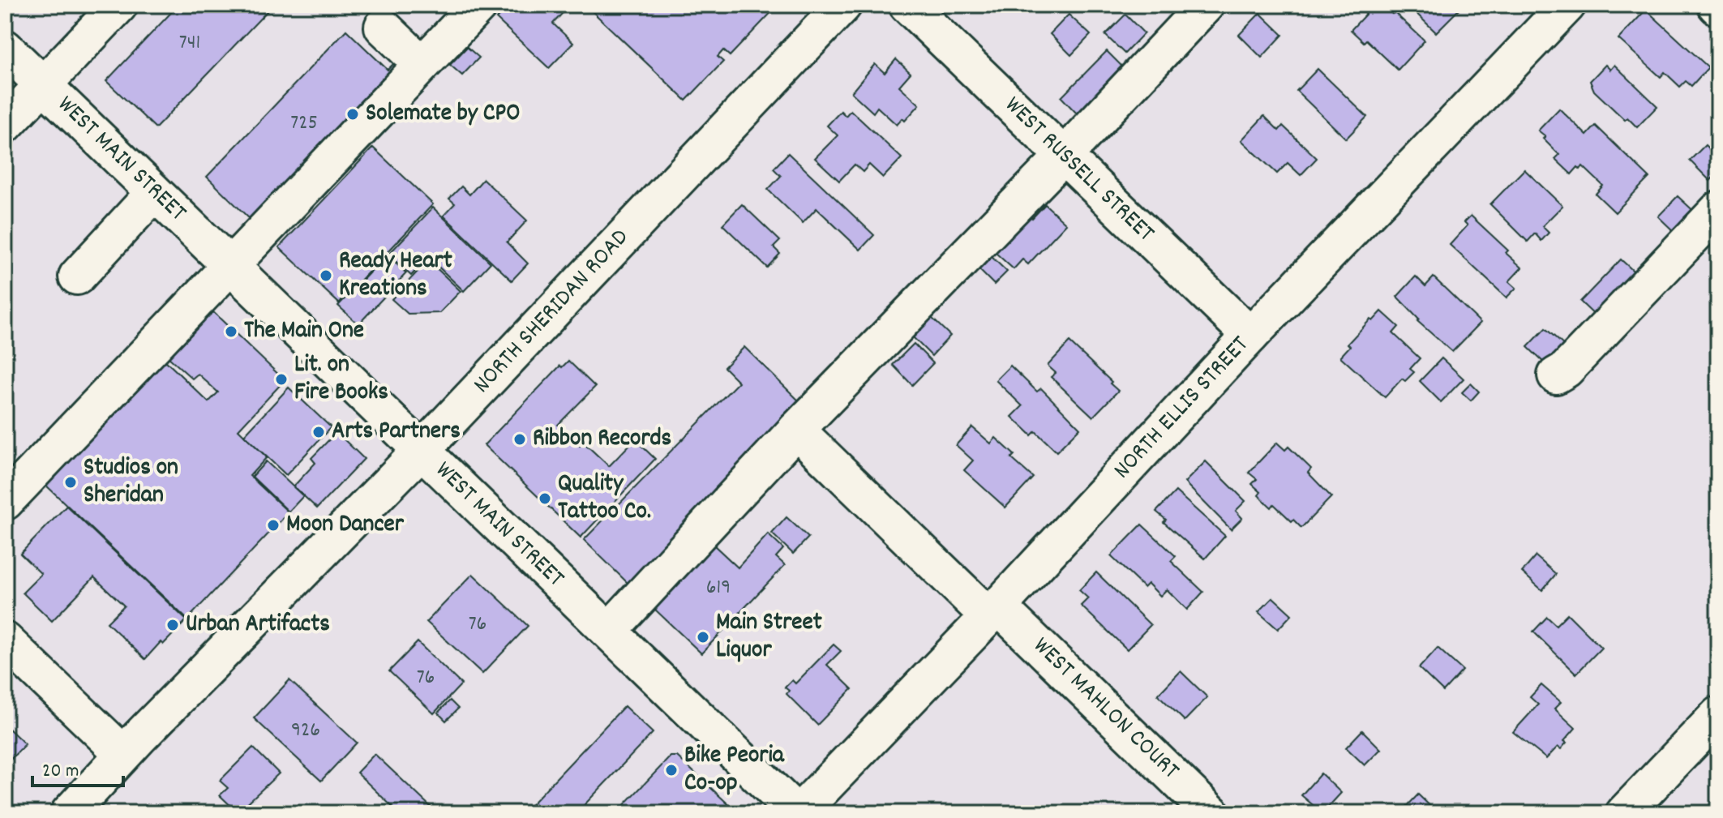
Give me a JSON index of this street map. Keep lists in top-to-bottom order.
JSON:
{
  "streets": {
    "street": [
      "WEST MAIN STREET",
      "WEST RUSSELL STREET",
      "NORTH SHERIDAN ROAD",
      "NORTH ELLIS STREET",
      "WEST MAHLON COURT"
    ]
  },
  "crossings": [
    ["WEST MAIN STREET", "NORTH SHERIDAN ROAD"],
    ["WEST MAIN STREET", "NORTH ELLIS STREET"],
    ["WEST RUSSELL STREET", "NORTH ELLIS STREET"],
    ["NORTH ELLIS STREET", "WEST MAHLON COURT"]
  ],
  "places": [
    "Solemate by CPO",
    "Ready Heart Kreations",
    "The Main One",
    "Lit. on Fire Books",
    "Arts Partners",
    "Ribbon Records",
    "Studios on Sheridan",
    "Quality Tattoo Co.",
    "Moon Dancer",
    "Urban Artifacts",
    "Main Street Liquor",
    "Bike Peoria Co-op"
  ],
  "house_numbers": [
    "741",
    "725",
    "619",
    "76",
    "76",
    "926"
  ],
  "scale_bar": "20 m"
}
